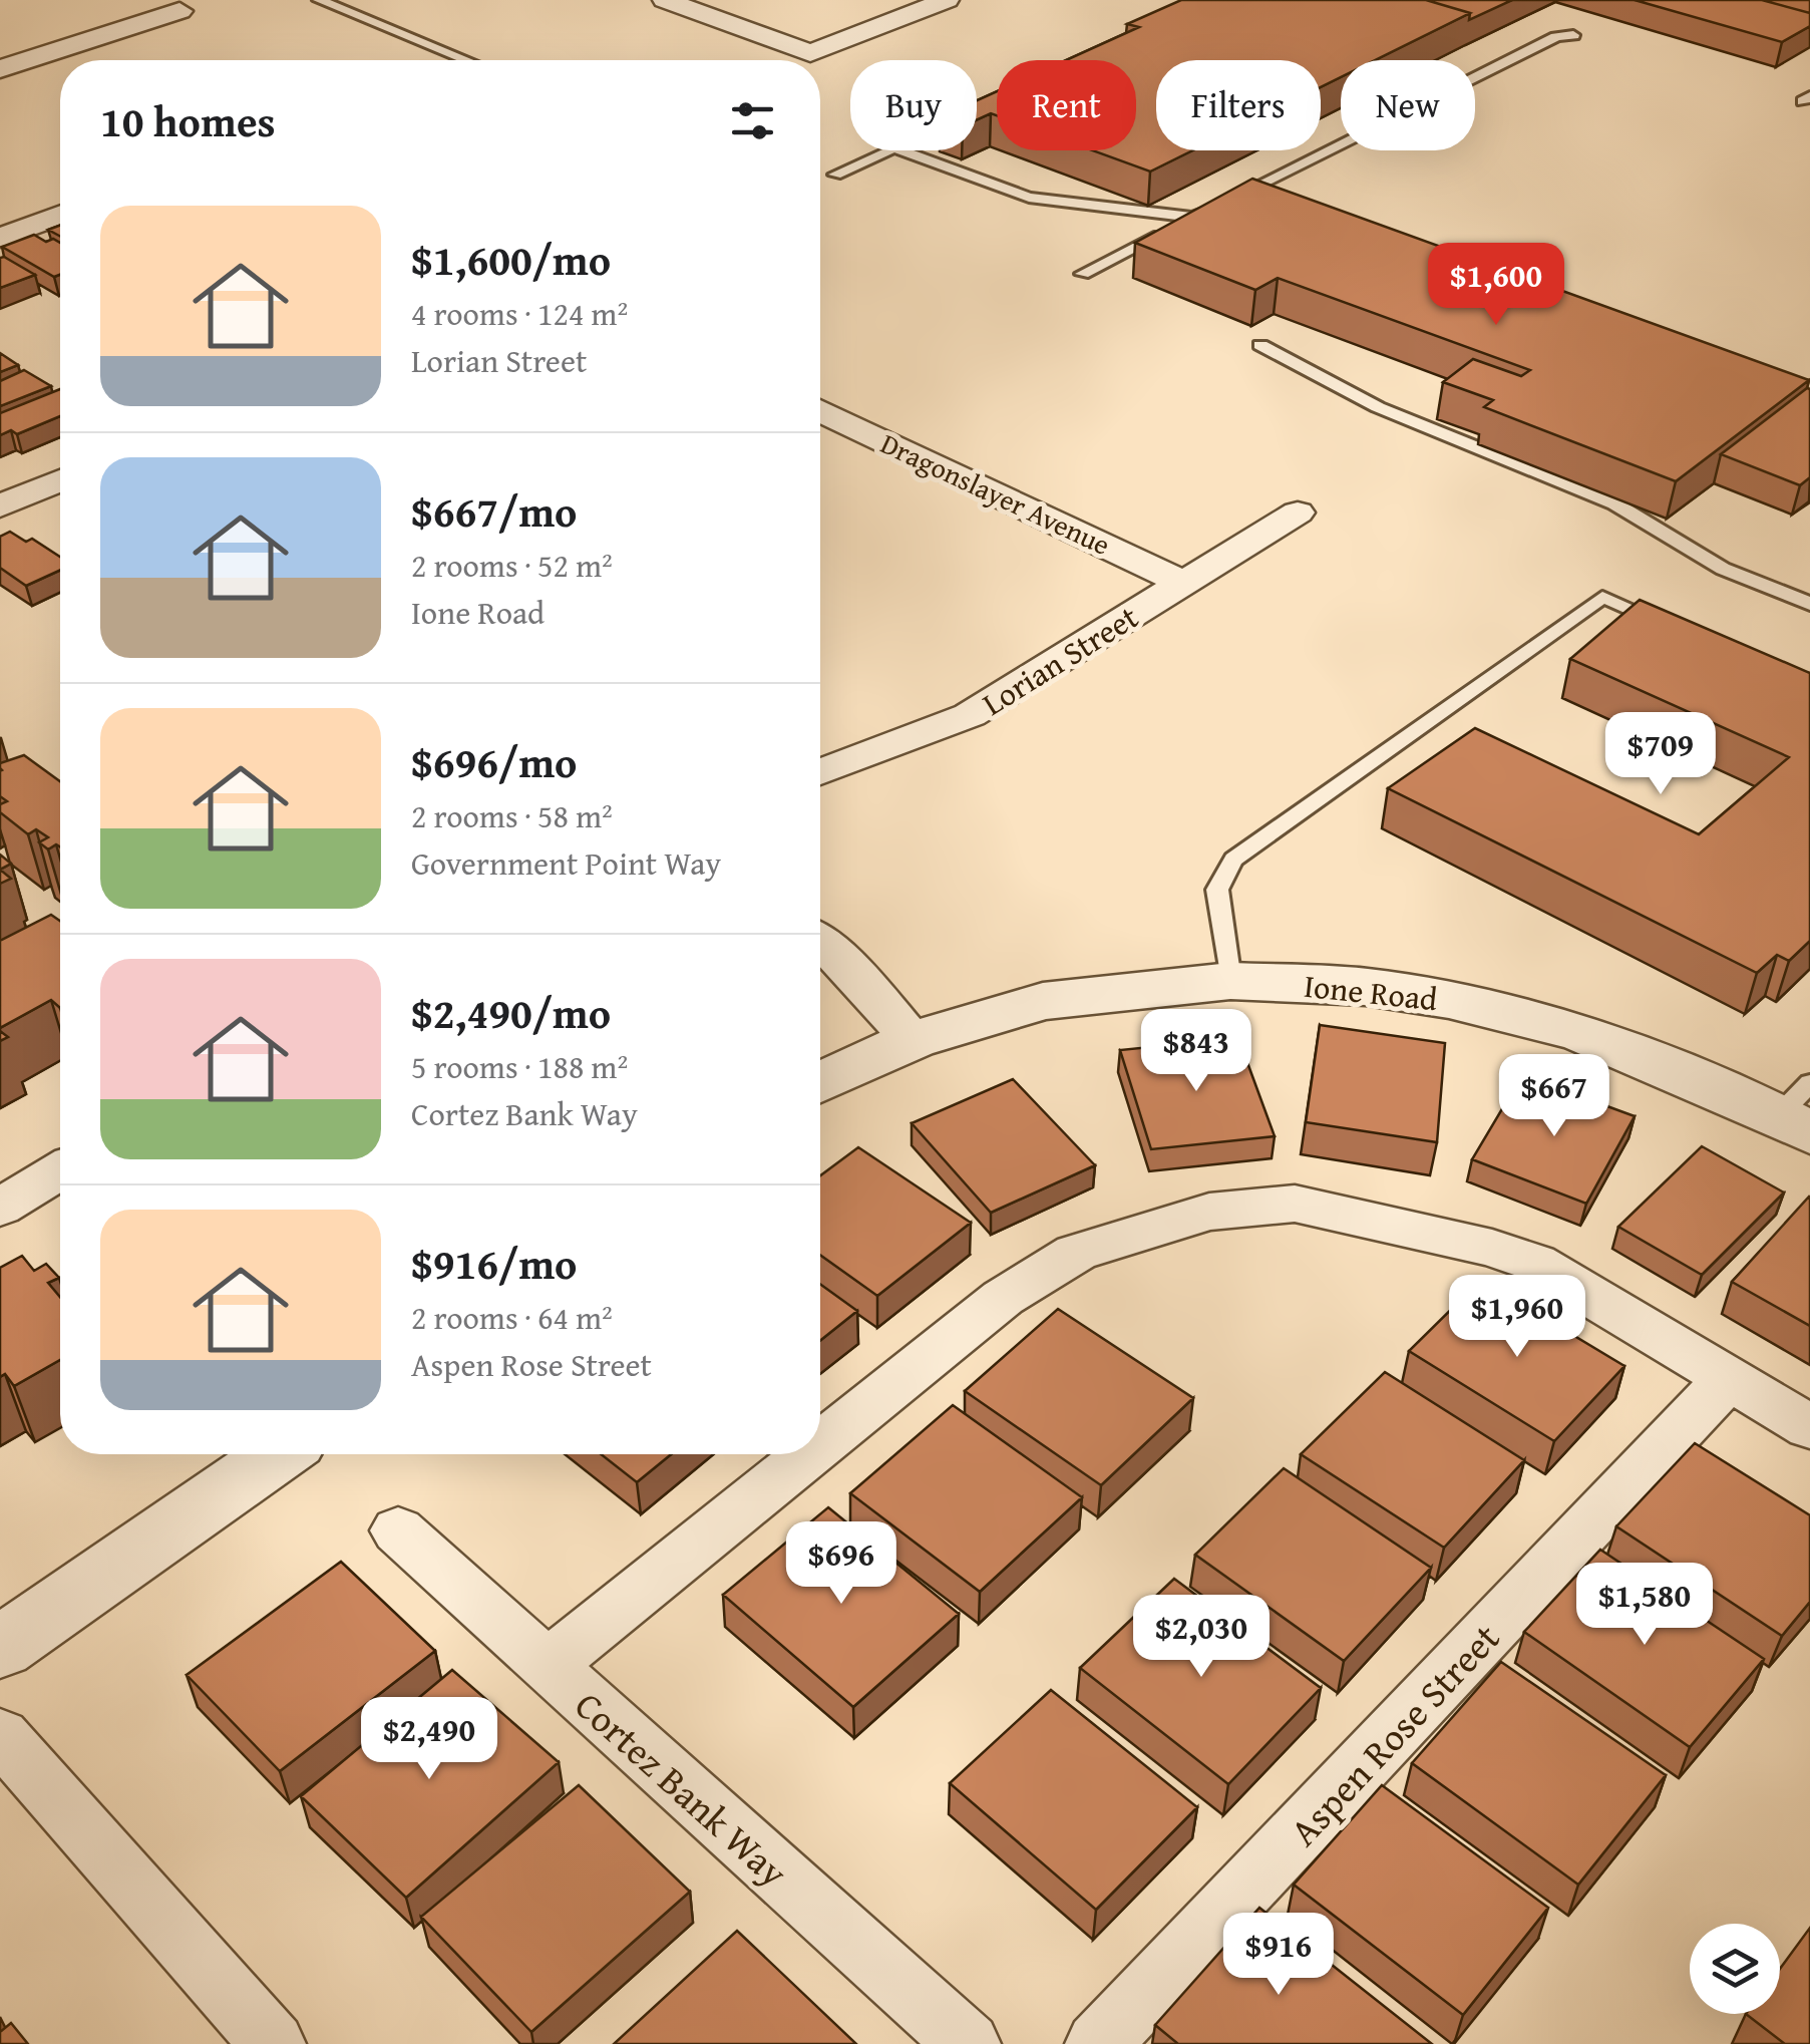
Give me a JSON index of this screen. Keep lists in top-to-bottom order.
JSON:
{
  "streets": {
    "street": [
      "Dragonslayer Avenue",
      "Lorian Street",
      "Ione Road",
      "Aspen Rose Street",
      "Cortez Bank Way"
    ]
  },
  "crossings": [
    ["Dragonslayer Avenue", "Lorian Street"]
  ],
  "page": {
    "chip": [
      "Buy",
      "Rent",
      "Filters",
      "New"
    ],
    "heading": "10 homes",
    "list": [
      {
        "name": "$1,600/mo",
        "note": "4 rooms · 124 m² · Lorian Street"
      },
      {
        "name": "$667/mo",
        "note": "2 rooms · 52 m² · Ione Road"
      },
      {
        "name": "$696/mo",
        "note": "2 rooms · 58 m² · Government Point Way"
      },
      {
        "name": "$2,490/mo",
        "note": "5 rooms · 188 m² · Cortez Bank Way"
      },
      {
        "name": "$916/mo",
        "note": "2 rooms · 64 m² · Aspen Rose Street"
      }
    ],
    "price": [
      "$1,600",
      "$709",
      "$843",
      "$667",
      "$1,960",
      "$696",
      "$1,580",
      "$2,030",
      "$2,490",
      "$916"
    ]
  }
}
